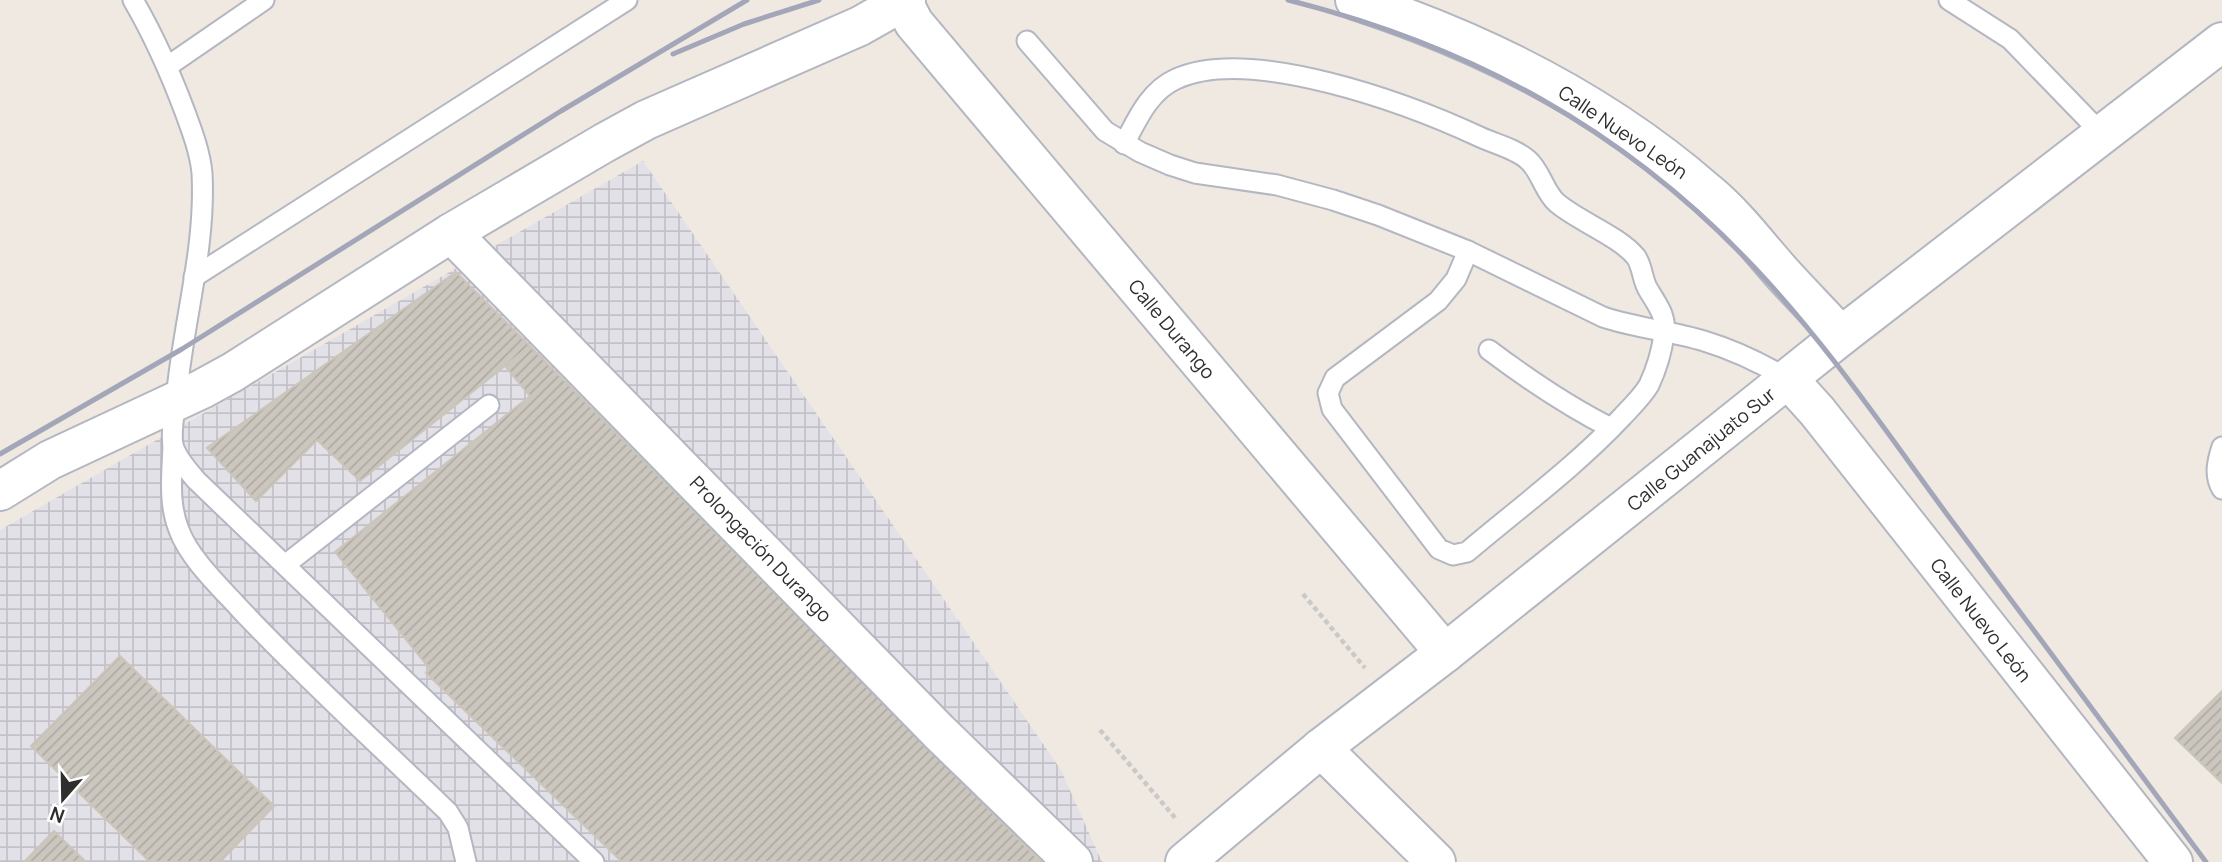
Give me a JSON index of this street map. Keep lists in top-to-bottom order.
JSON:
{
  "streets": {
    "street": [
      "Calle Nuevo León",
      "Calle Durango",
      "Calle Guanajuato Sur",
      "Prolongación Durango"
    ]
  },
  "crossings": [
    ["Calle Nuevo León", "Calle Guanajuato Sur"],
    ["Calle Durango", "Calle Guanajuato Sur"]
  ],
  "north": "bottom"
}
